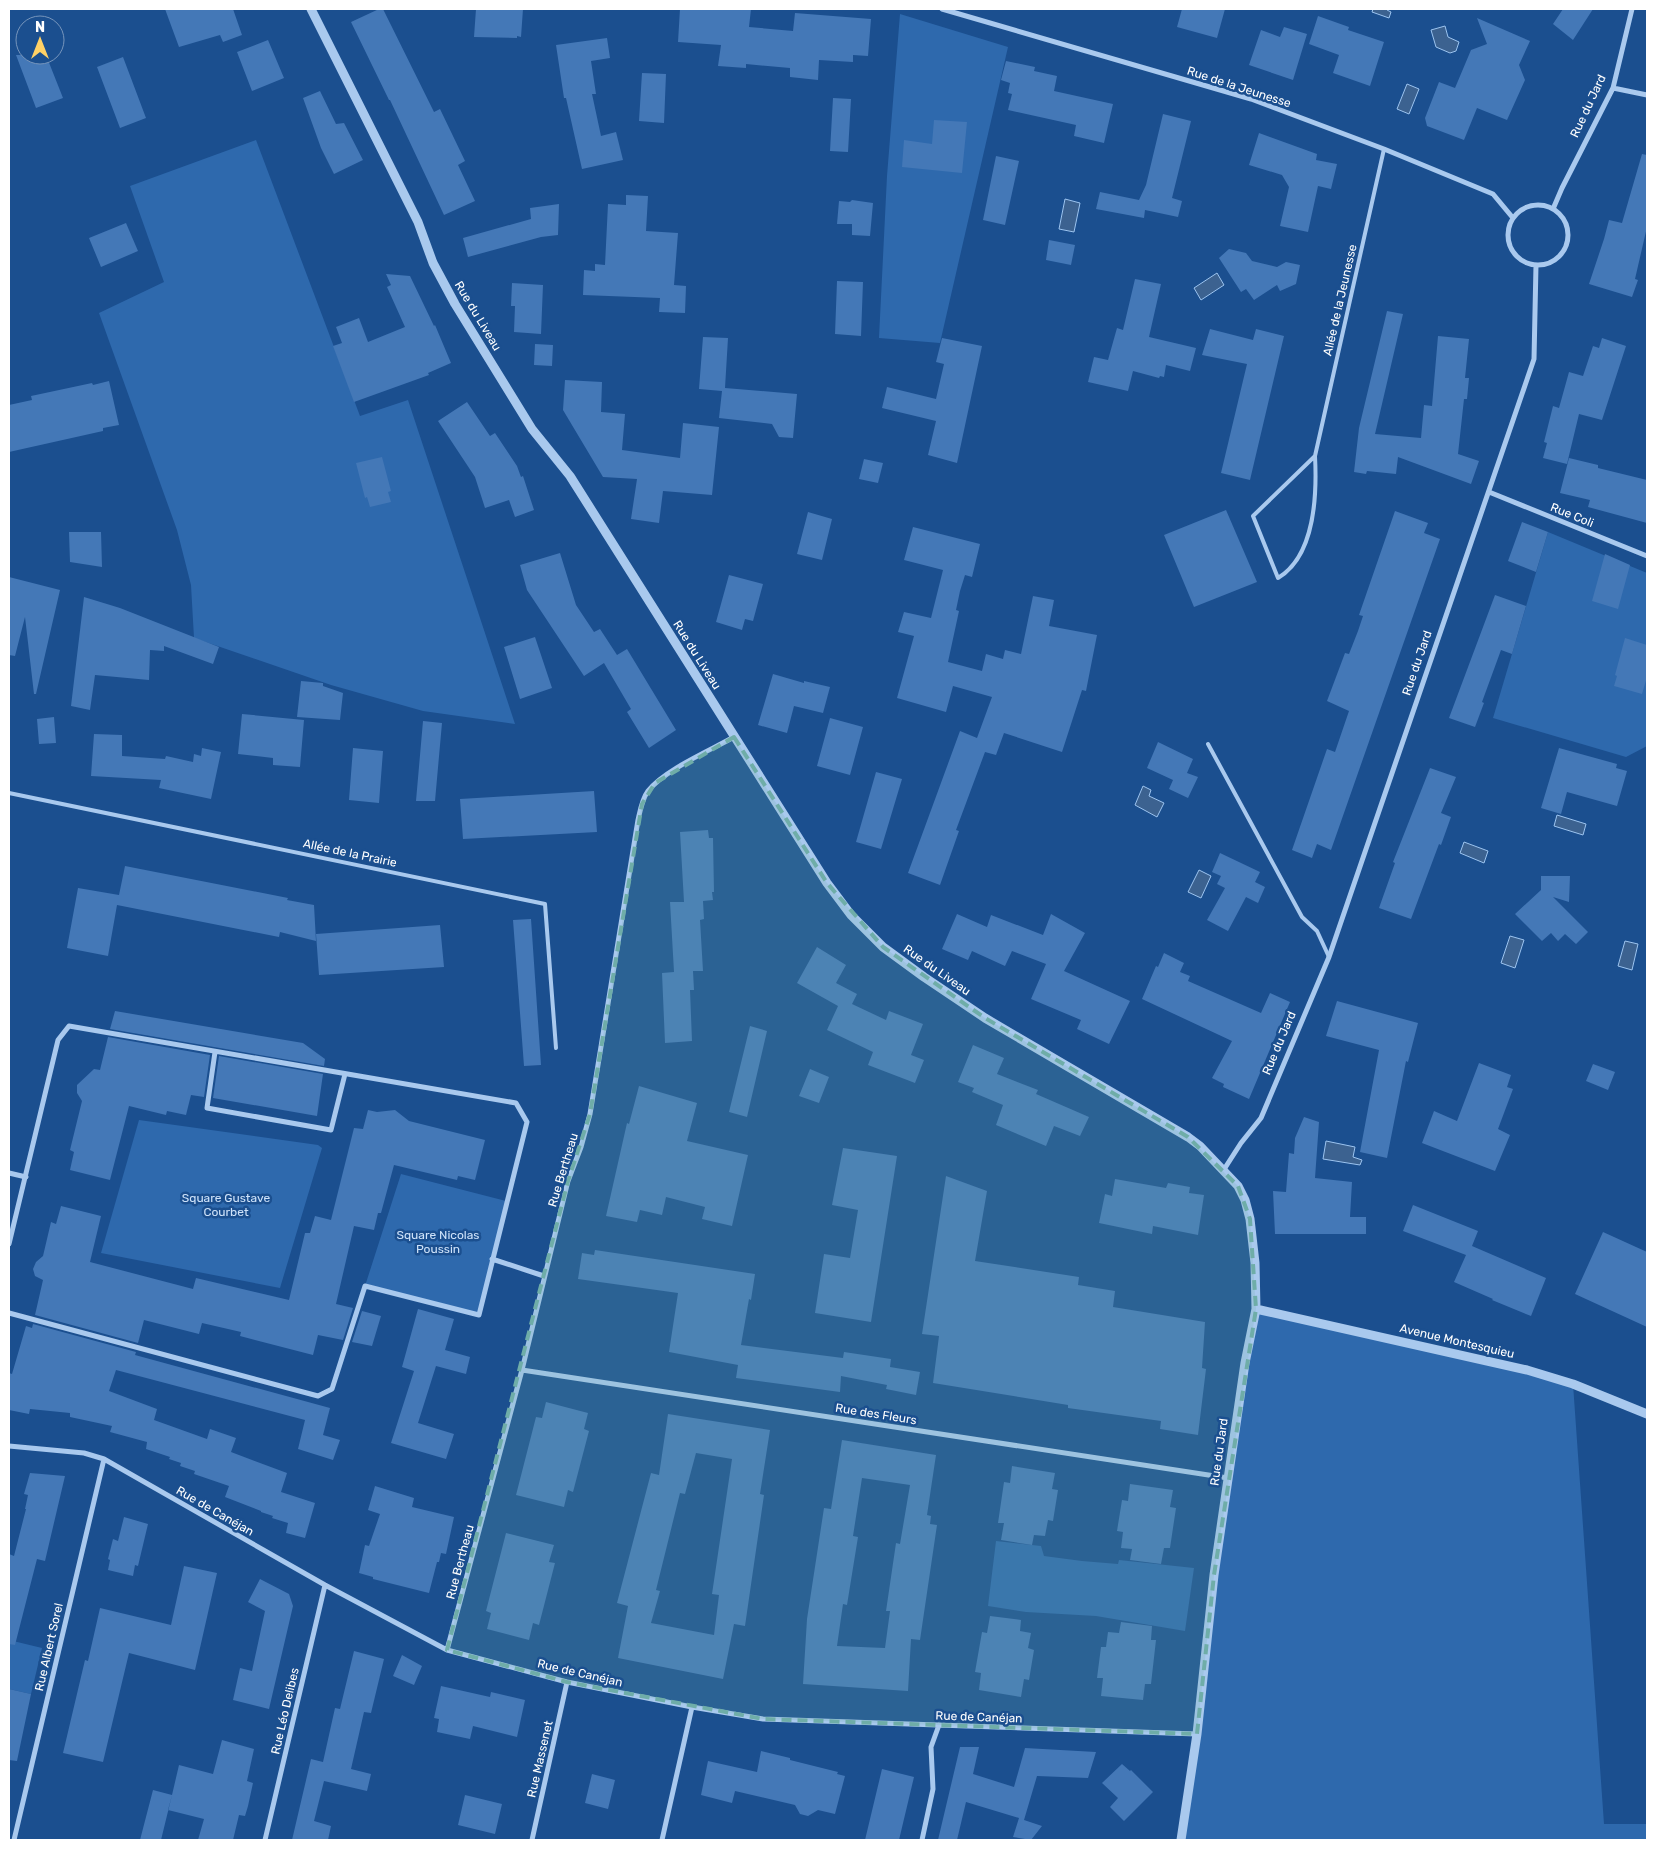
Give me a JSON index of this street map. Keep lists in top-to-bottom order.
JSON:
{
  "streets": {
    "street": [
      "Rue de la Jeunesse",
      "Rue du Jard",
      "Rue du Liveau",
      "Rue Coli",
      "Rue Bertheau",
      "Avenue Montesquieu",
      "Rue des Fleurs",
      "Rue de Canéjan",
      "Rue Albert Sorel",
      "Rue Léo Delibes",
      "Rue Massenet"
    ],
    "lane": ["Allée de la Jeunesse", "Allée de la Prairie"]
  },
  "crossings": [
    ["Rue de la Jeunesse", "Rue du Jard"],
    ["Rue de la Jeunesse", "Allée de la Jeunesse"],
    ["Rue du Jard", "Rue du Liveau"],
    ["Rue du Jard", "Rue Coli"],
    ["Rue du Jard", "Avenue Montesquieu"],
    ["Rue du Jard", "Rue des Fleurs"],
    ["Rue du Jard", "Rue de Canéjan"],
    ["Rue du Liveau", "Rue Bertheau"],
    ["Rue Bertheau", "Rue des Fleurs"],
    ["Rue Bertheau", "Rue de Canéjan"],
    ["Rue de Canéjan", "Rue Albert Sorel"],
    ["Rue de Canéjan", "Rue Léo Delibes"],
    ["Rue de Canéjan", "Rue Massenet"]
  ],
  "parks": ["Square Gustave Courbet", "Square Nicolas Poussin"],
  "north": "top"
}
